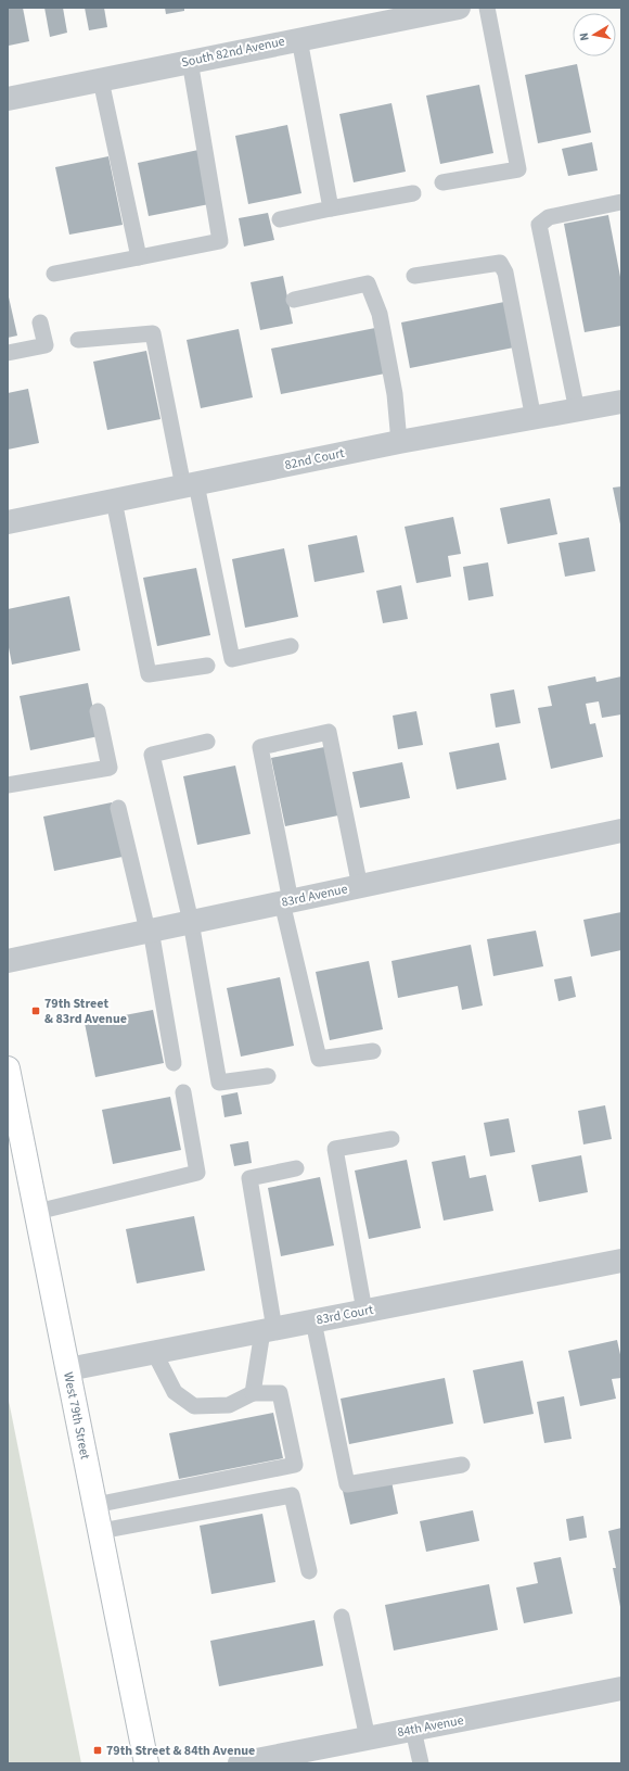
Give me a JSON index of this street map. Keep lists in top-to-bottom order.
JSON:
{
  "streets": {
    "main road": ["West 79th Street"],
    "street": [
      "South 82nd Avenue",
      "82nd Court",
      "83rd Avenue",
      "83rd Court",
      "84th Avenue"
    ]
  },
  "crossings": [
    ["83rd Court", "West 79th Street"]
  ],
  "places": {
    "transit": ["79th Street & 83rd Avenue", "79th Street & 84th Avenue"]
  },
  "north": "left"
}
